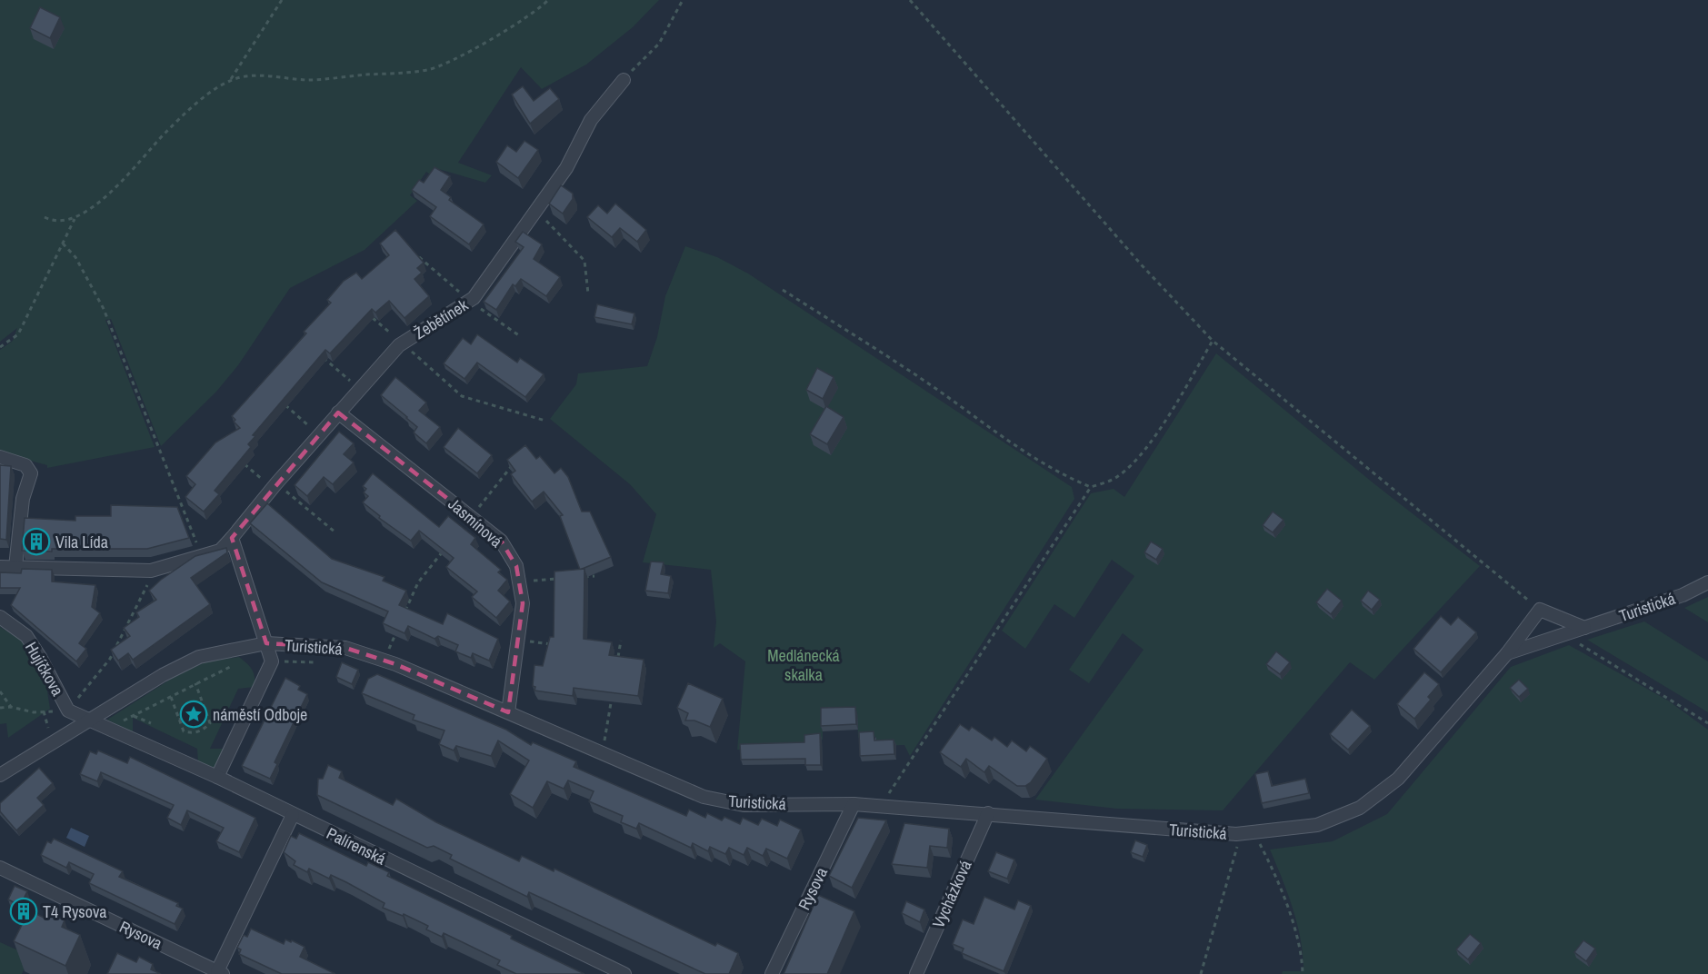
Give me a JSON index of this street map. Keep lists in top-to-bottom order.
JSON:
{
  "streets": {
    "street": [
      "Žebětínek",
      "Jasmínová",
      "Turistická",
      "Hujíčkova",
      "Palírenská",
      "Rysova",
      "Vycházková"
    ]
  },
  "crossings": [
    ["Žebětínek", "Jasmínová"],
    ["Jasmínová", "Turistická"],
    ["Turistická", "Hujíčkova"],
    ["Turistická", "Palírenská"],
    ["Turistická", "Rysova"],
    ["Turistická", "Vycházková"],
    ["Hujíčkova", "Palírenská"]
  ],
  "parks": ["Medlánecká skalka"],
  "places": {
    "building": ["Vila Lída", "T4 Rysova"],
    "place": ["náměstí Odboje"]
  }
}
